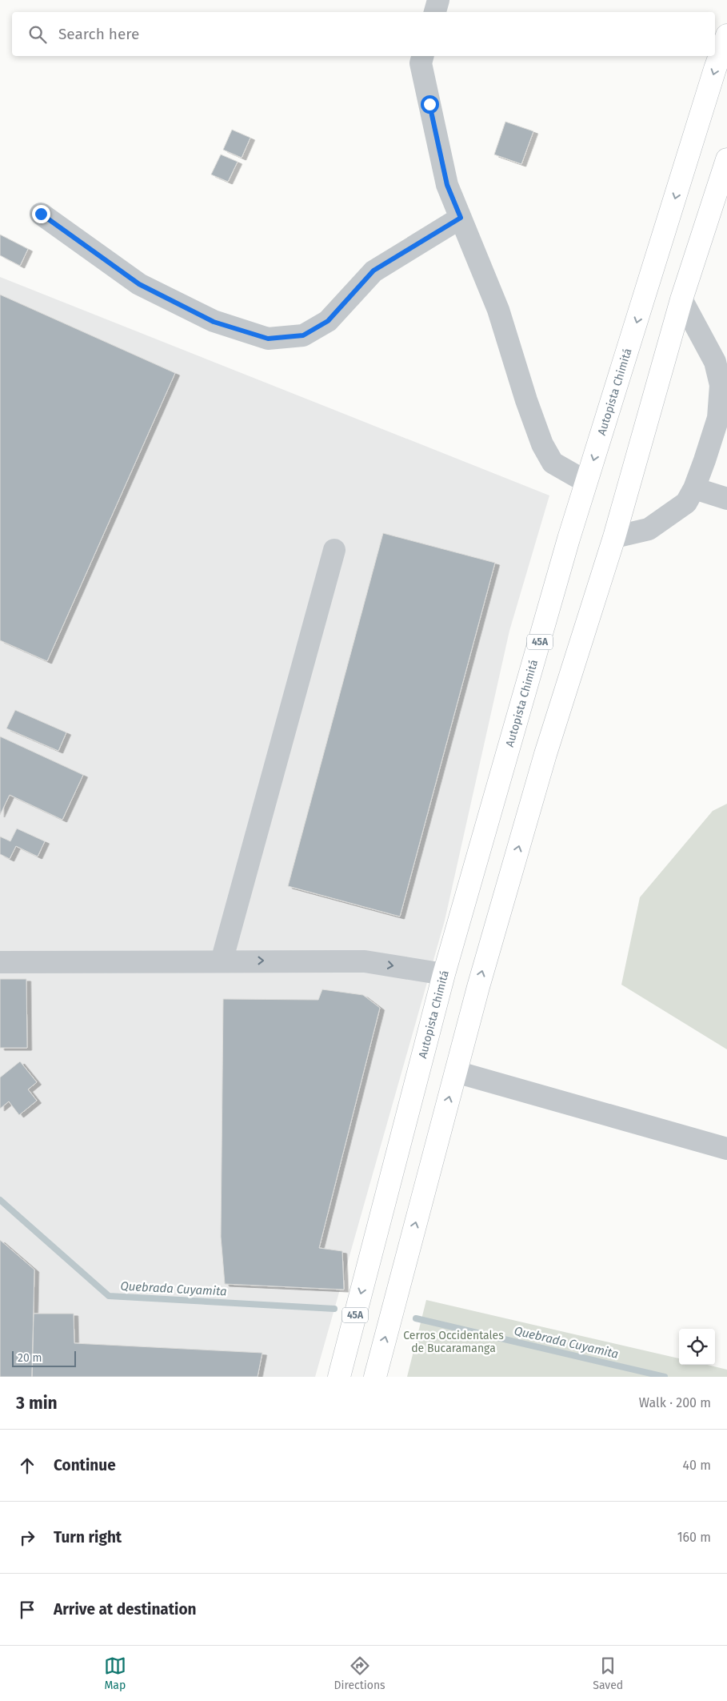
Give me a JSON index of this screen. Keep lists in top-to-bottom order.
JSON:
{
  "streets": {
    "highway": ["Autopista Chimitá", "45A"]
  },
  "water": ["Quebrada Cuyamita"],
  "parks": ["Cerros Occidentales de Bucaramanga"],
  "scale_bar": "20 m",
  "page": {
    "search": "Search here",
    "scale": "20 m",
    "heading": ["3 min", "Walk · 200 m"],
    "list": [
      ["Continue", "40 m"],
      ["Turn right", "160 m"],
      "Arrive at destination"
    ],
    "nav": ["Map", "Directions", "Saved"]
  }
}
